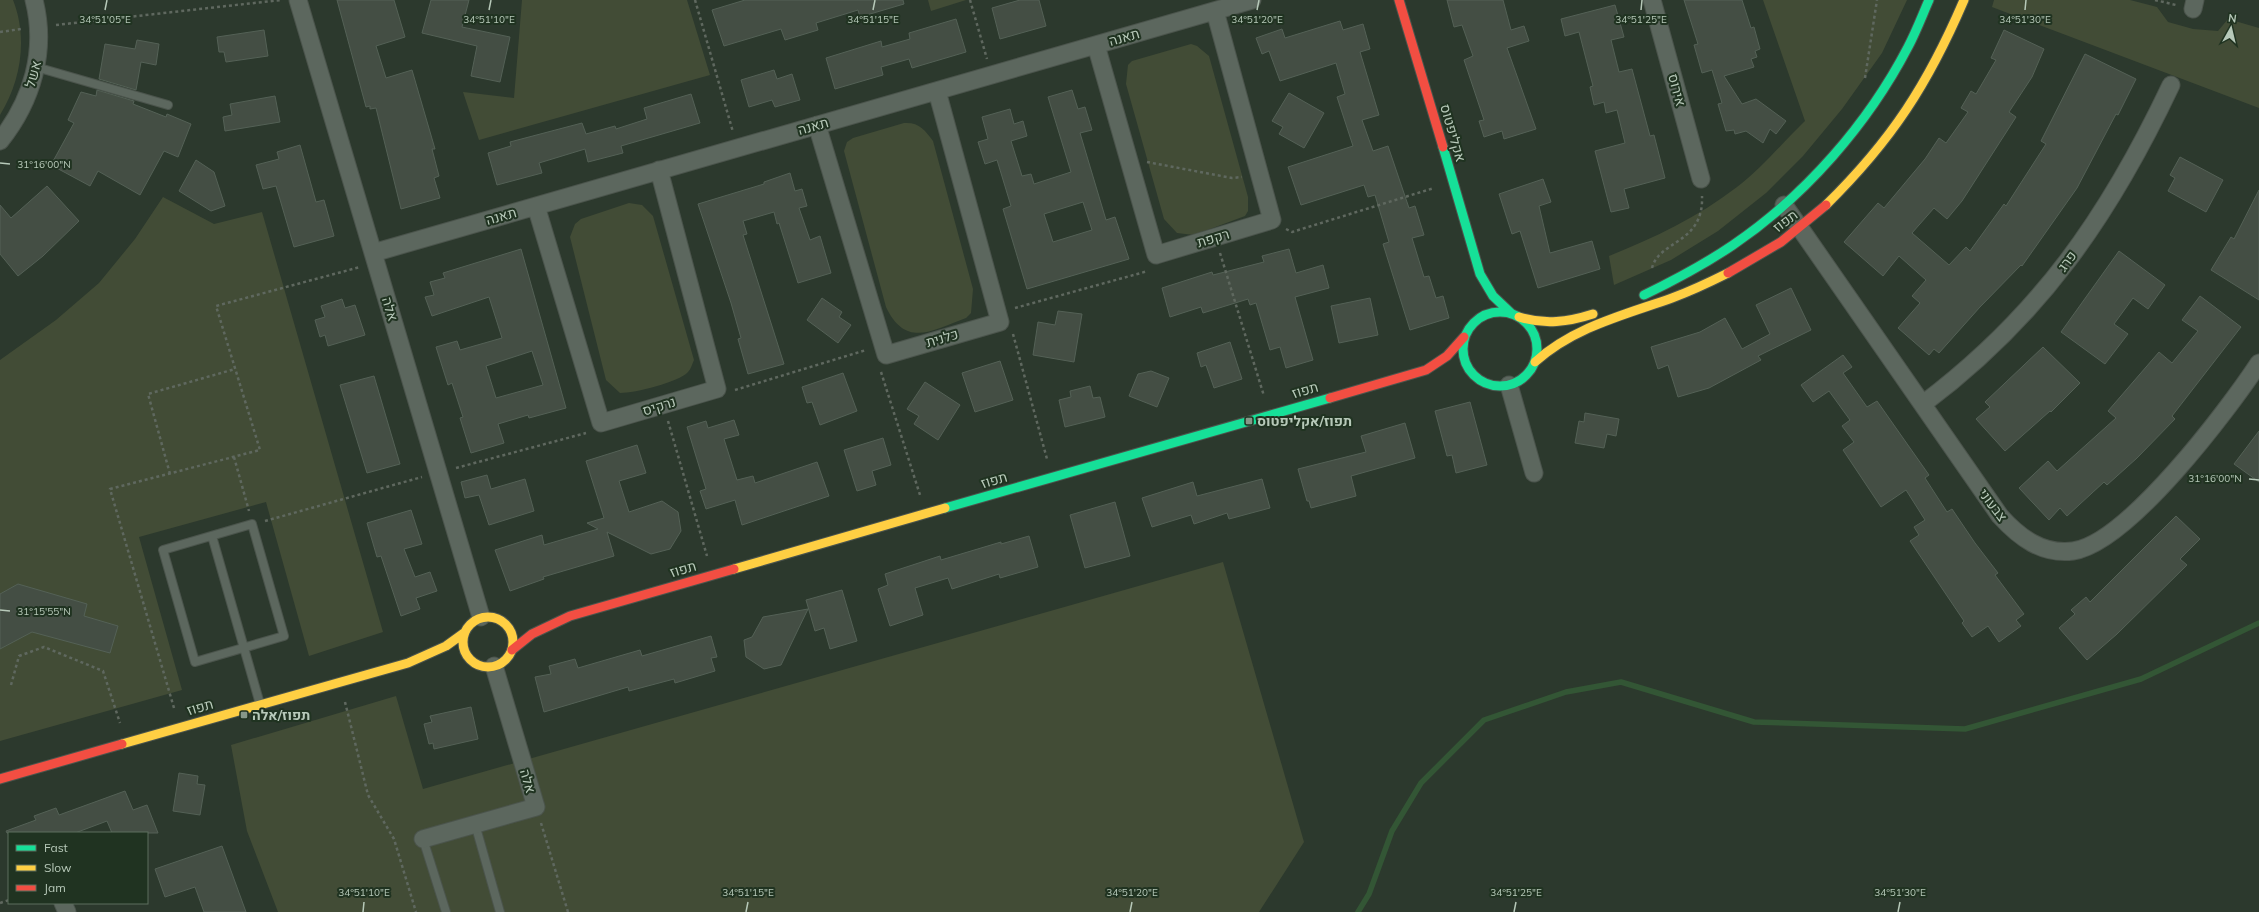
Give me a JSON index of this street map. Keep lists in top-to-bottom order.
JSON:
{
  "streets": {
    "street": [
      "תאנה",
      "אשל",
      "אירוס",
      "אקליפטוס",
      "תפוז",
      "רקפת",
      "פרג",
      "אלה",
      "כלנית",
      "נרקיס",
      "צבעוני"
    ]
  },
  "crossings": [
    ["תאנה", "אלה"],
    ["אקליפטוס", "תפוז"],
    ["תפוז", "אלה"],
    ["תפוז", "צבעוני"],
    ["פרג", "צבעוני"]
  ],
  "places": {
    "transit": ["תפוז/אקליפטוס", "תפוז/אלה"]
  },
  "legend": ["Fast", "Slow", "Jam"],
  "north": "top",
  "coordinates": [
    "34°51'05\"E",
    "34°51'10\"E",
    "34°51'15\"E",
    "34°51'20\"E",
    "34°51'25\"E",
    "34°51'30\"E",
    "31°16'00\"N",
    "31°15'55\"N"
  ]
}
